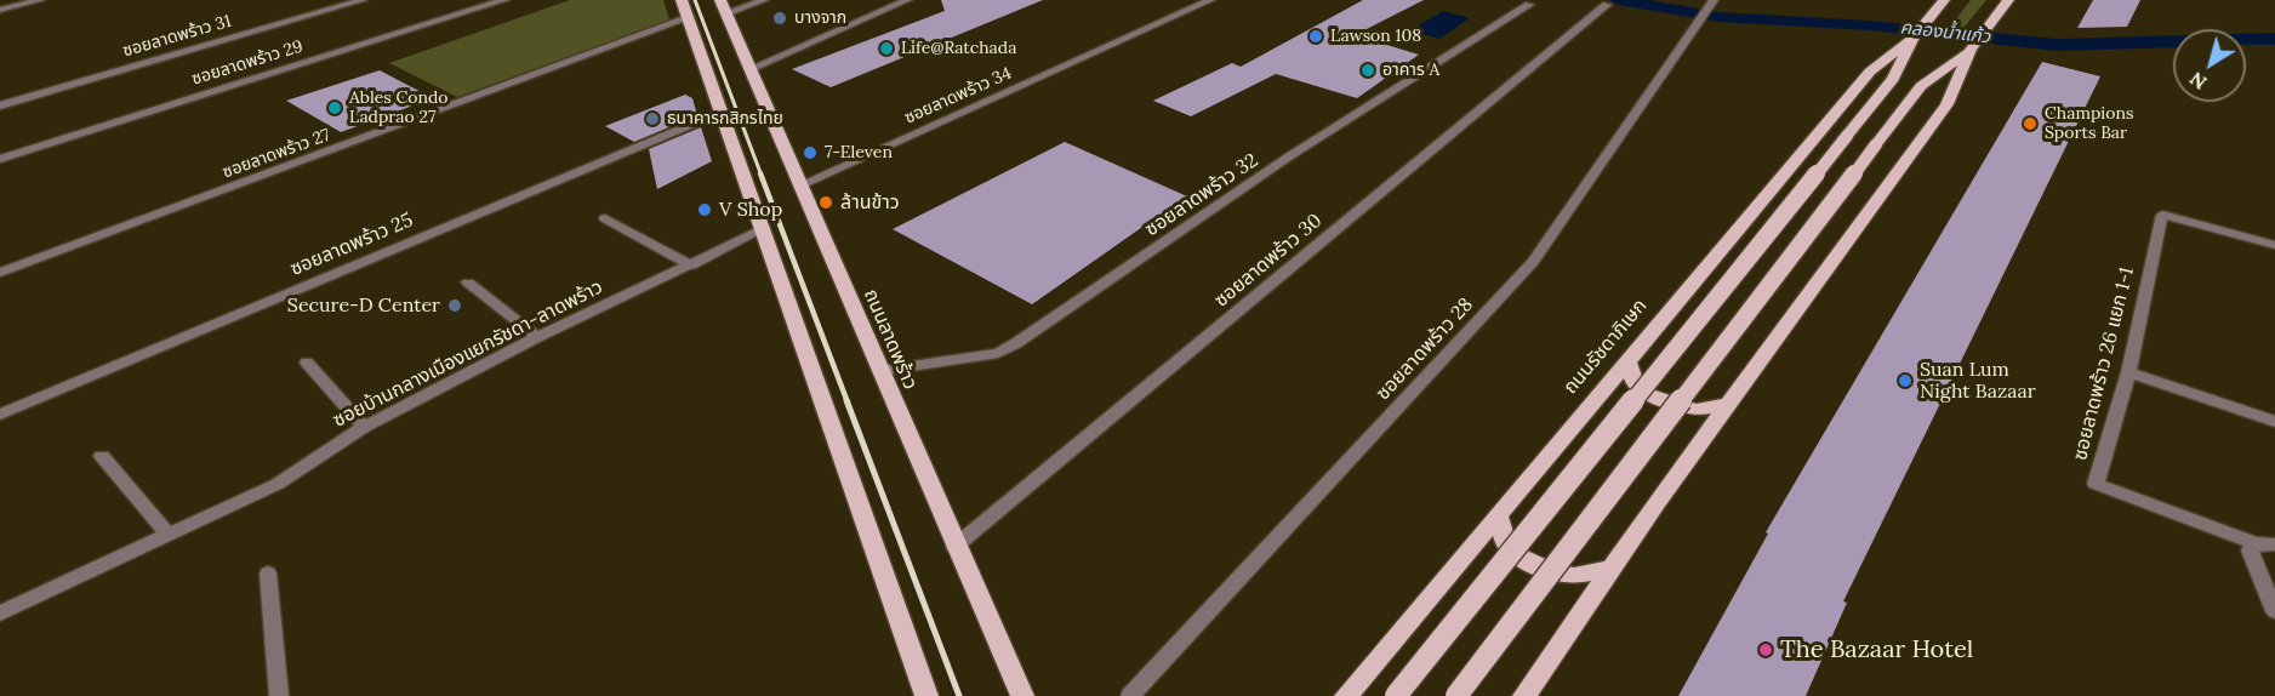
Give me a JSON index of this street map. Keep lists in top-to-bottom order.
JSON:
{
  "streets": {
    "main road": ["ถนนลาดพร้าว", "ถนนรัชดาภิเษก"],
    "street": [
      "ซอยลาดพร้าว 31",
      "ซอยลาดพร้าว 29",
      "ซอยลาดพร้าว 34",
      "ซอยลาดพร้าว 27",
      "ซอยลาดพร้าว 32",
      "ซอยลาดพร้าว 25",
      "ซอยลาดพร้าว 30",
      "ซอยลาดพร้าว 28",
      "ซอยบ้านกลางเมืองแยกรัชดา-ลาดพร้าว",
      "ซอยลาดพร้าว 26 แยก 1-1"
    ]
  },
  "crossings": [
    ["ซอยลาดพร้าว 34", "ถนนลาดพร้าว"],
    ["ซอยลาดพร้าว 32", "ถนนลาดพร้าว"],
    ["ซอยลาดพร้าว 30", "ถนนลาดพร้าว"]
  ],
  "water": ["คลองน้ำแก้ว"],
  "places": [
    "บางจาก",
    "Lawson 108",
    "Life@Ratchada",
    "อาคาร A",
    "Ables Condo Ladprao 27",
    "ธนาคารกสิกรไทย",
    "Champions Sports Bar",
    "7-Eleven",
    "ล้านข้าว",
    "V Shop",
    "Secure-D Center",
    "Suan Lum Night Bazaar",
    "The Bazaar Hotel"
  ],
  "north": "bottom left"
}
